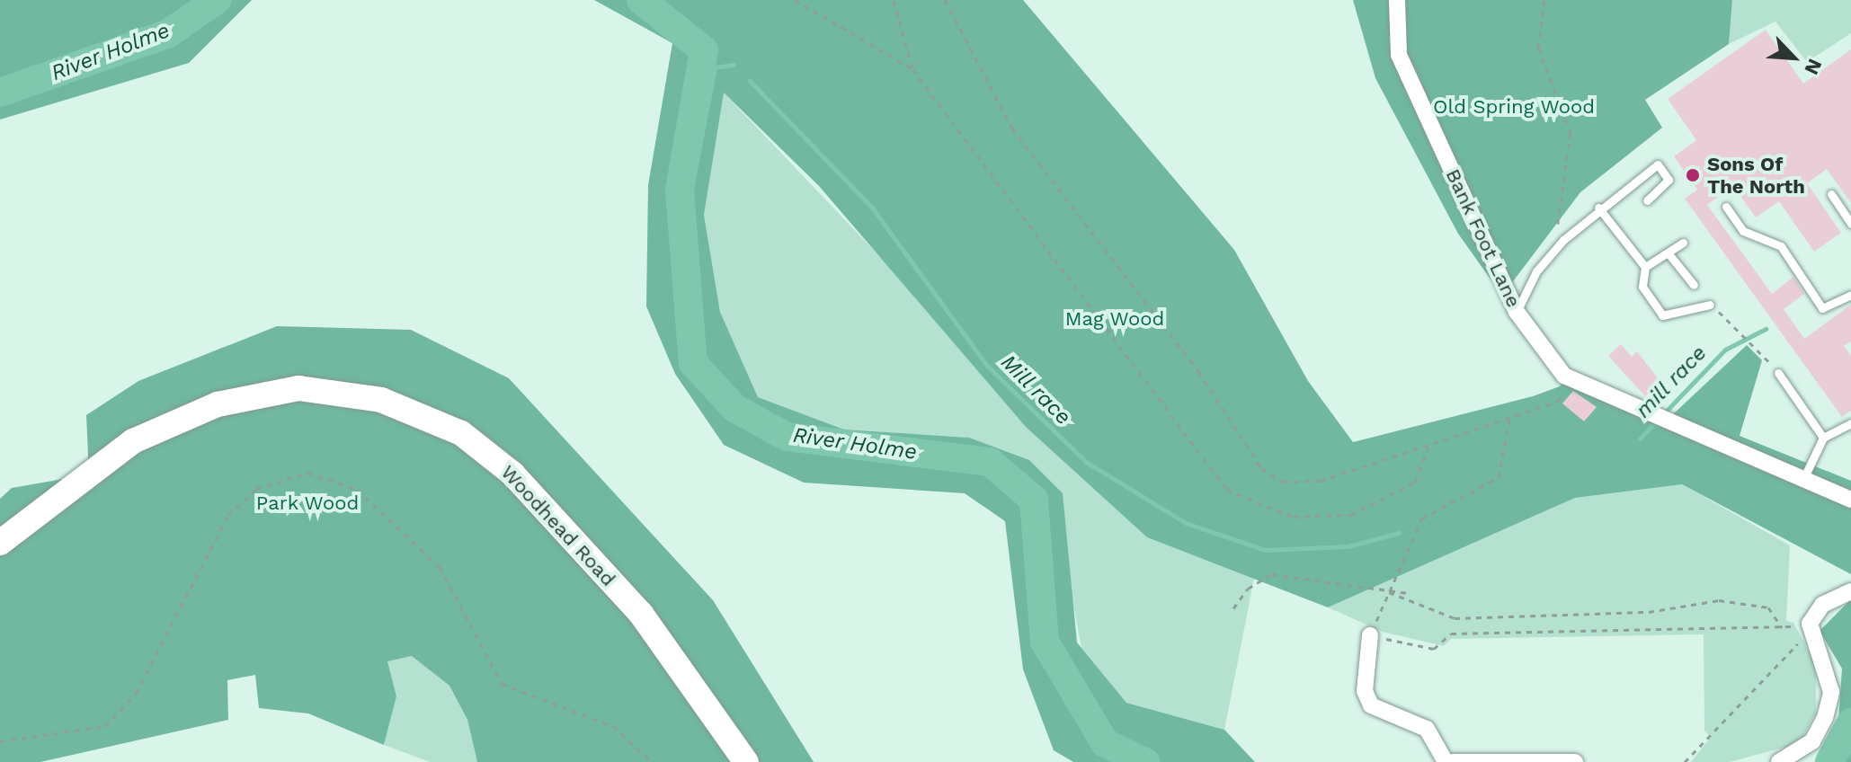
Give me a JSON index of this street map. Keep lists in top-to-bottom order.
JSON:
{
  "streets": {
    "main road": ["Woodhead Road"],
    "street": ["Bank Foot Lane"]
  },
  "water": ["River Holme", "mill race", "Mill race"],
  "parks": ["Old Spring Wood", "Mag Wood", "Park Wood"],
  "places": ["Sons Of The North"],
  "north": "bottom right"
}
